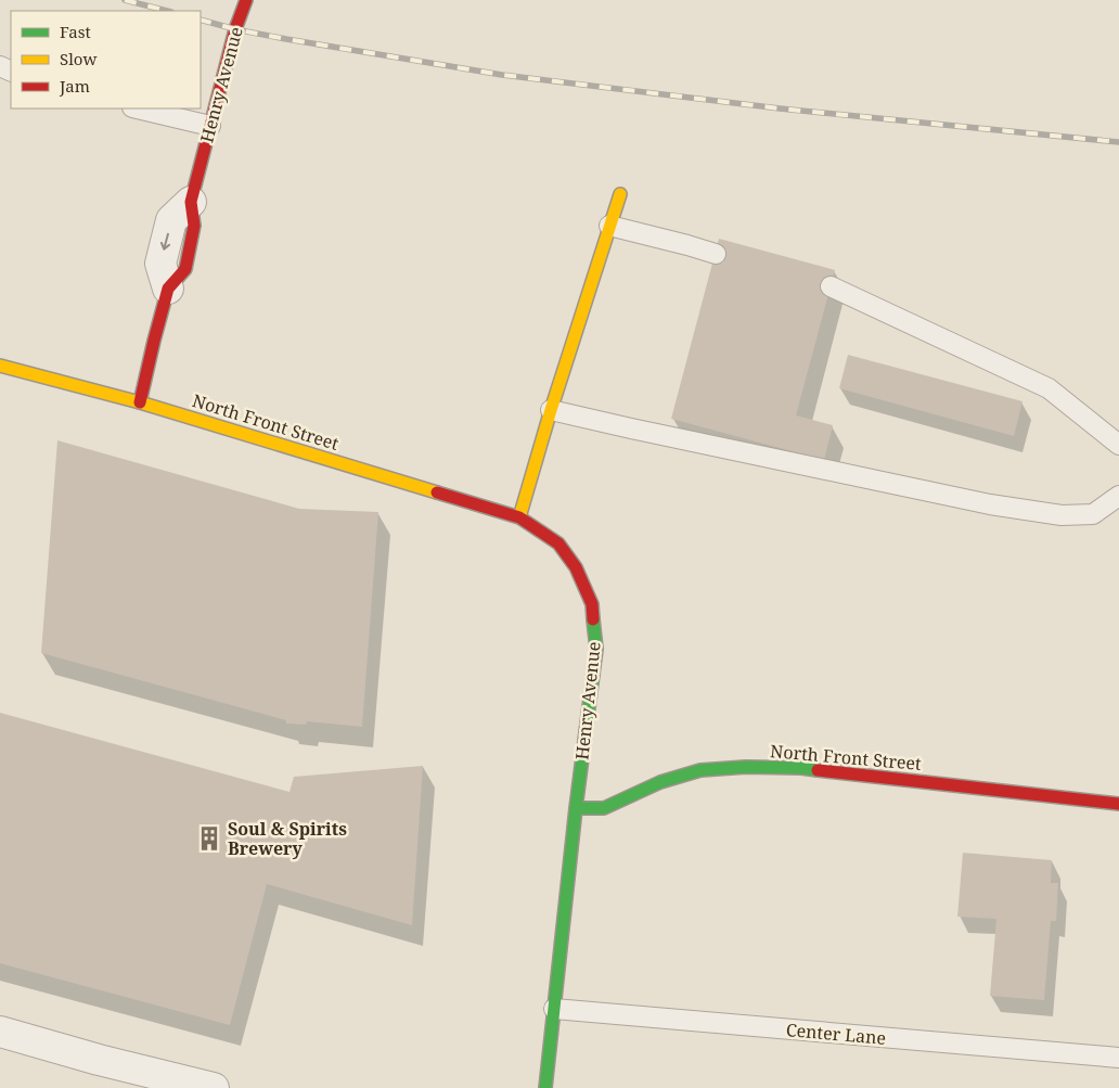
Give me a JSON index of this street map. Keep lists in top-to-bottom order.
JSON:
{
  "streets": {
    "street": ["Henry Avenue", "North Front Street"],
    "lane": ["Center Lane"]
  },
  "crossings": [
    ["Henry Avenue", "North Front Street"],
    ["Henry Avenue", "Center Lane"]
  ],
  "places": {
    "building": ["Soul & Spirits Brewery"]
  },
  "legend": ["Fast", "Slow", "Jam"]
}
